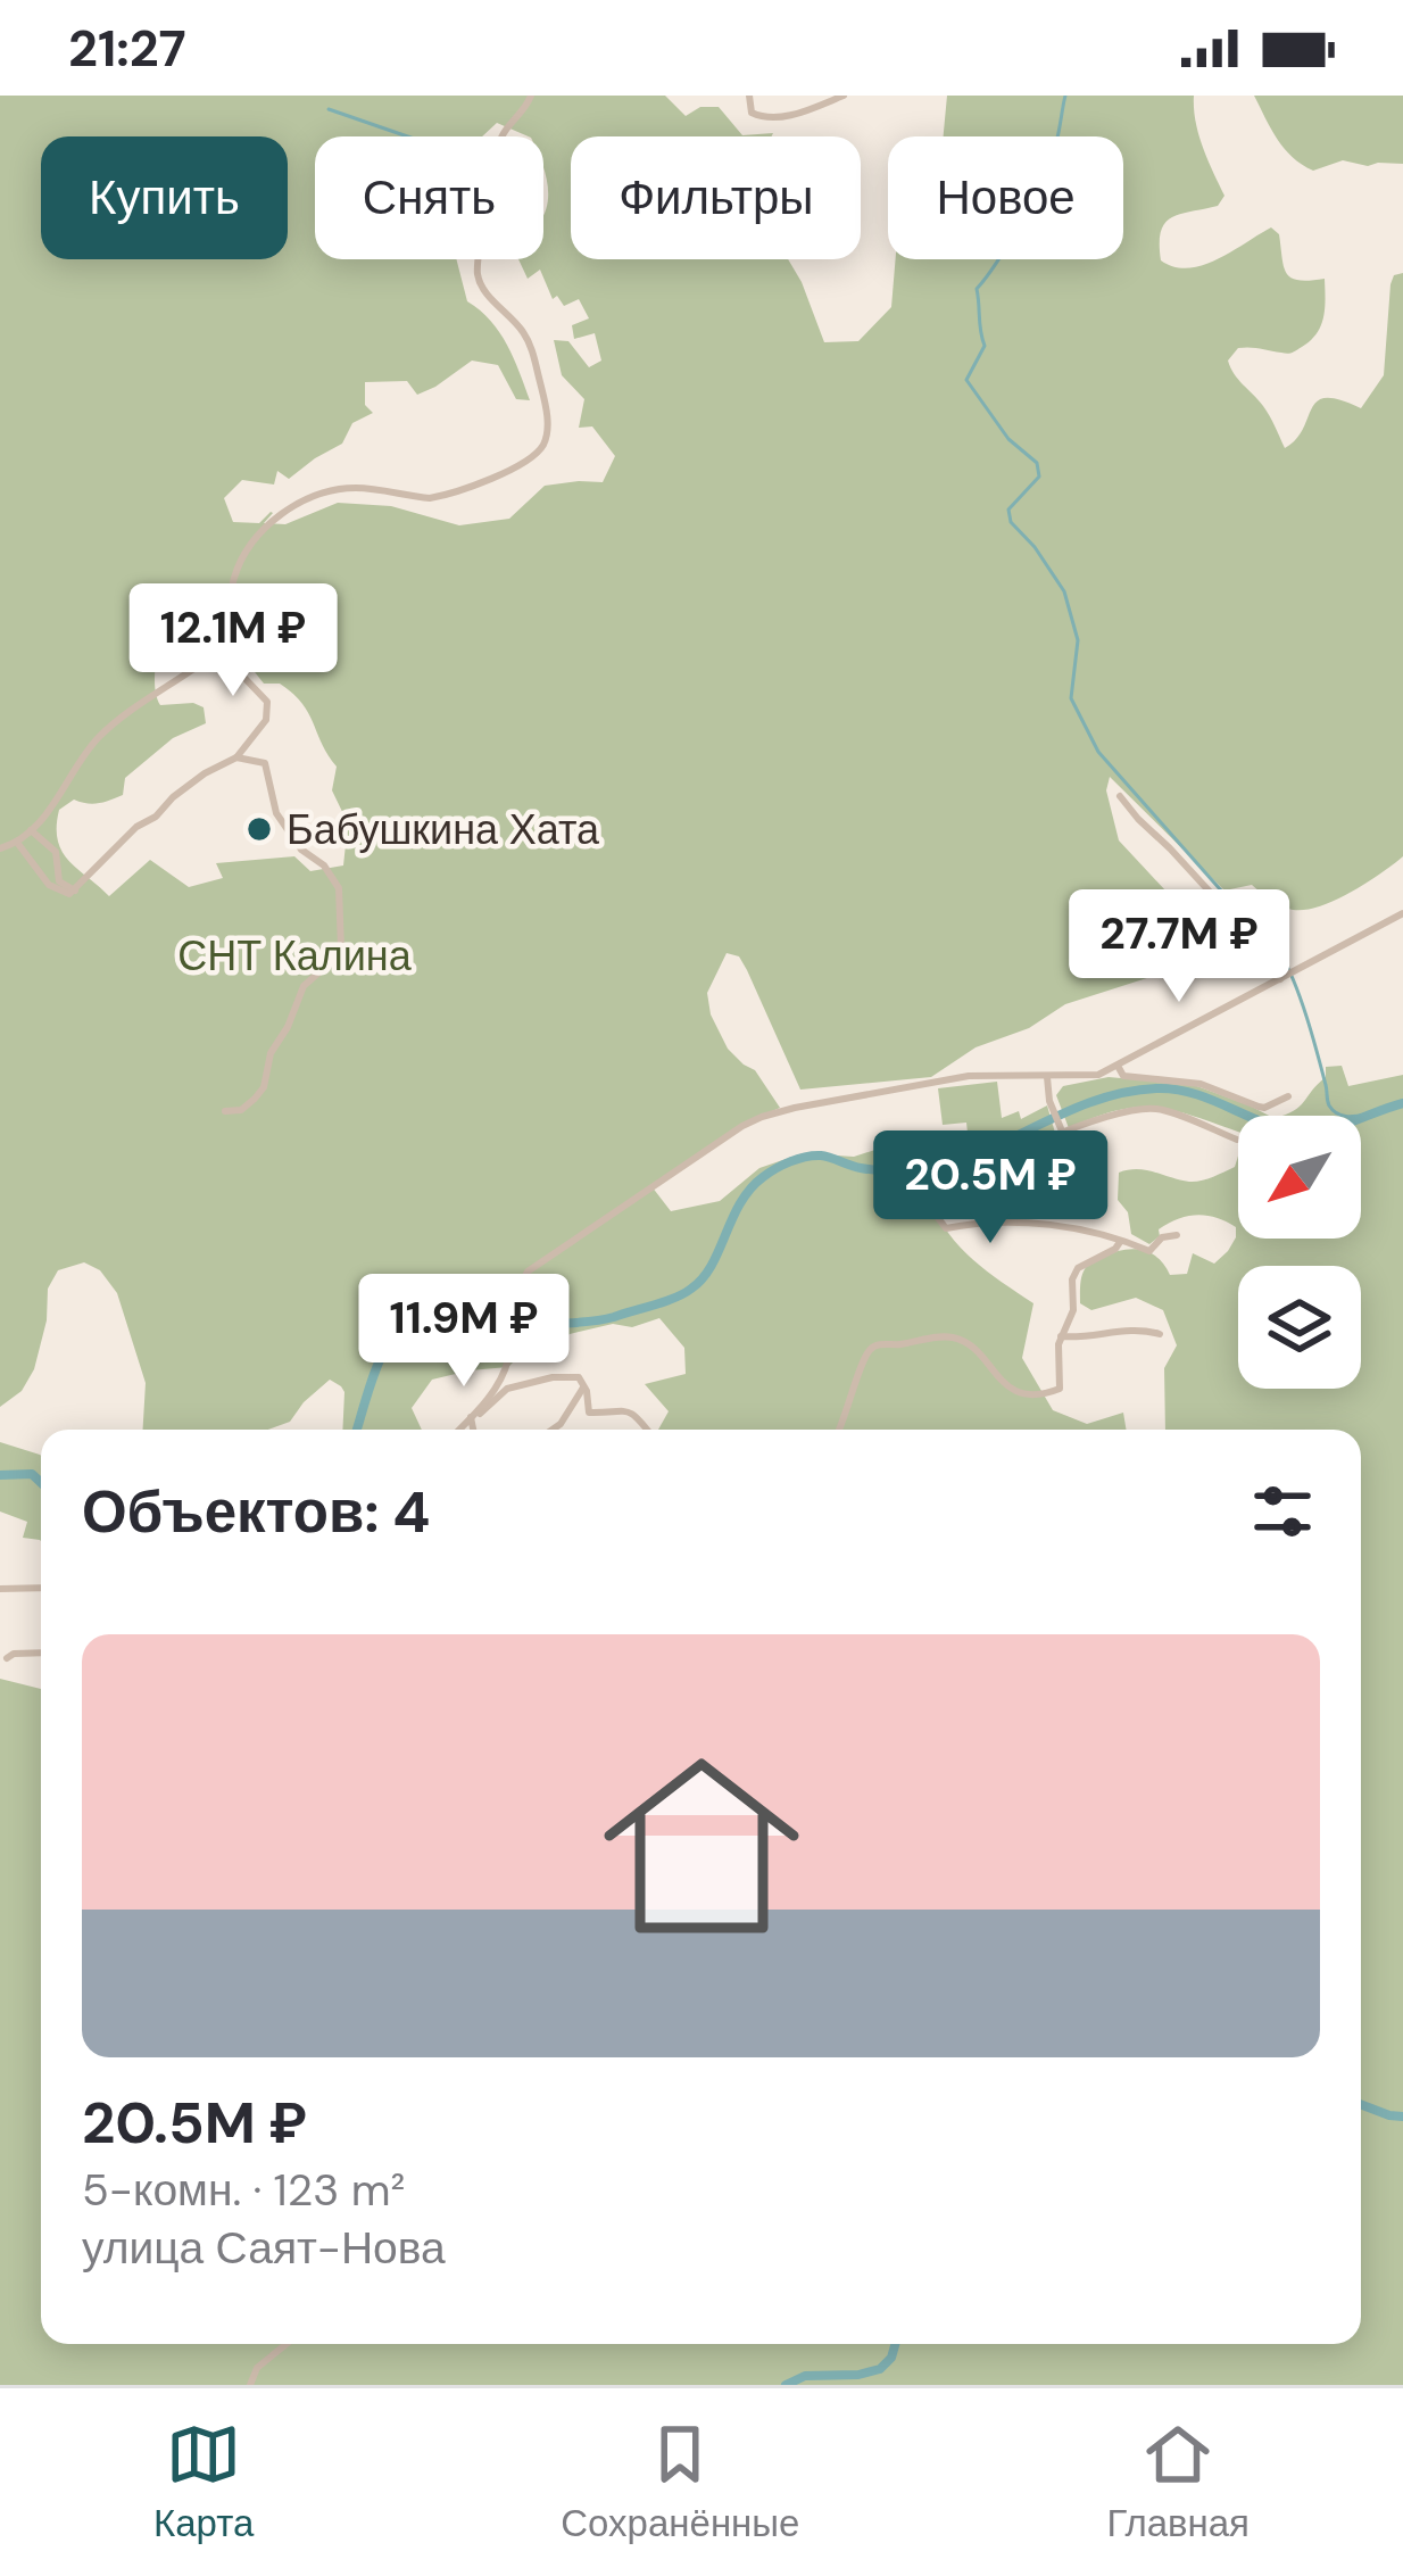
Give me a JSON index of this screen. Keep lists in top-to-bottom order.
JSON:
{
  "parks": ["СНТ Калина"],
  "places": ["Бабушкина Хата"],
  "north": "bottom left",
  "page": {
    "status": "21:27",
    "chip": [
      "Купить",
      "Снять",
      "Фильтры",
      "Новое"
    ],
    "price": [
      "12.1M ₽",
      "27.7M ₽",
      "20.5M ₽",
      "11.9M ₽"
    ],
    "heading": "Объектов: 4",
    "list": [
      {
        "name": "20.5M ₽",
        "note": "5-комн. · 123 m² · улица Саят-Нова"
      }
    ],
    "tabs": ["Карта", "Сохранённые", "Главная"]
  }
}
